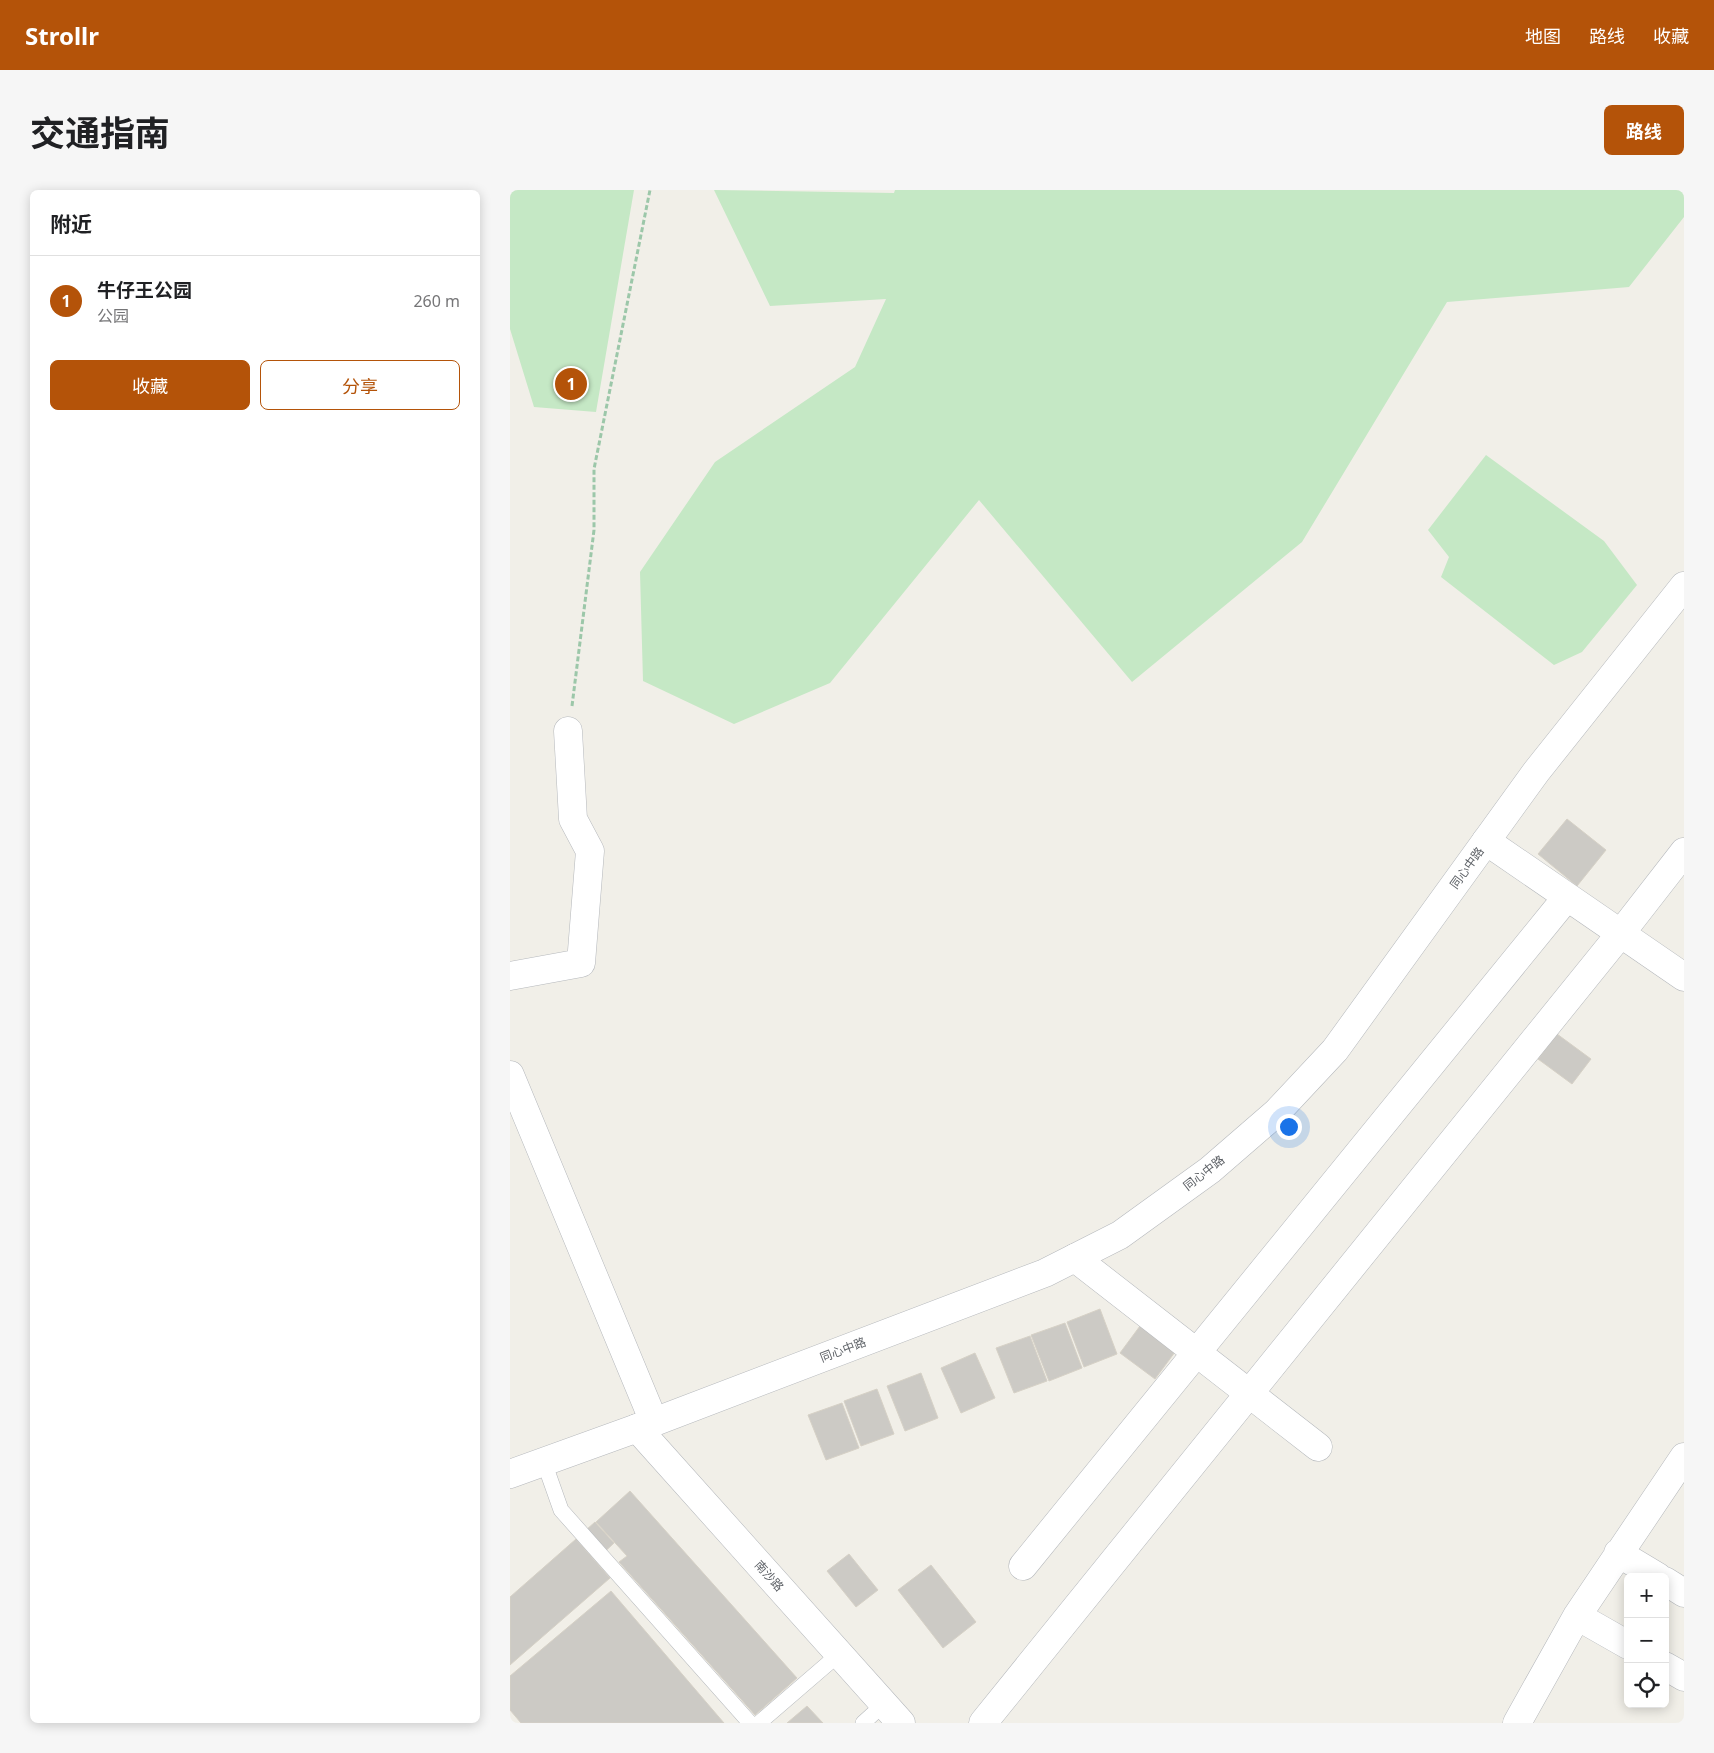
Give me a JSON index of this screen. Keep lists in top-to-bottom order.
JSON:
{
  "streets": {
    "street": ["同心中路", "南沙路"]
  },
  "crossings": [
    ["同心中路", "南沙路"]
  ],
  "page": {
    "header": "Strollr",
    "nav": ["地图", "路线", "收藏"],
    "title": "交通指南",
    "buttons": [
      "路线",
      ["收藏", "分享"]
    ],
    "heading": "附近",
    "list": [
      {
        "mark": "1",
        "name": "牛仔王公园",
        "note": "公园",
        "value": "260 m"
      }
    ],
    "pins": "1",
    "map_buttons": ["+", "−"]
  }
}
